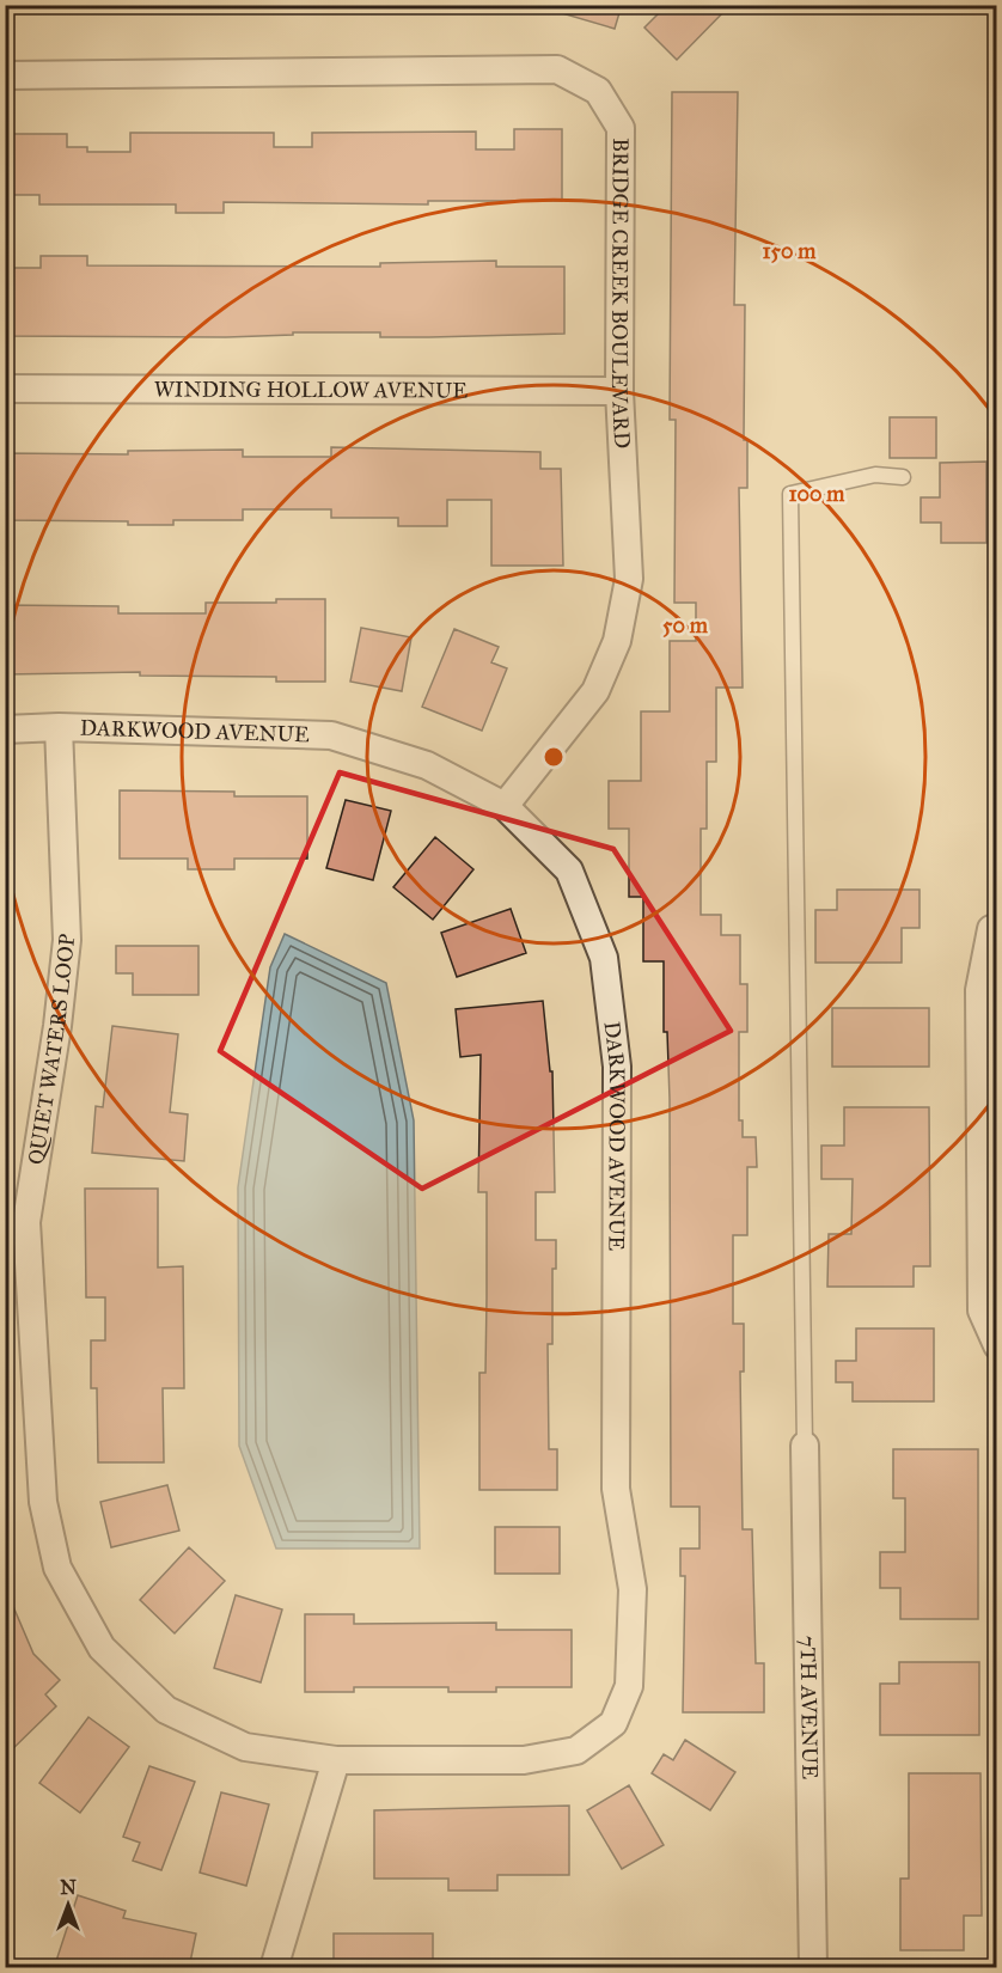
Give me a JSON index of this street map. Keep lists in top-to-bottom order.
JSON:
{
  "streets": {
    "street": [
      "BRIDGE CREEK BOULEVARD",
      "WINDING HOLLOW AVENUE",
      "DARKWOOD AVENUE",
      "QUIET WATERS LOOP",
      "7TH AVENUE"
    ]
  },
  "crossings": [
    ["BRIDGE CREEK BOULEVARD", "WINDING HOLLOW AVENUE"],
    ["BRIDGE CREEK BOULEVARD", "DARKWOOD AVENUE"],
    ["DARKWOOD AVENUE", "QUIET WATERS LOOP"]
  ],
  "north": "top",
  "rings": ["150 m", "100 m", "50 m"]
}
